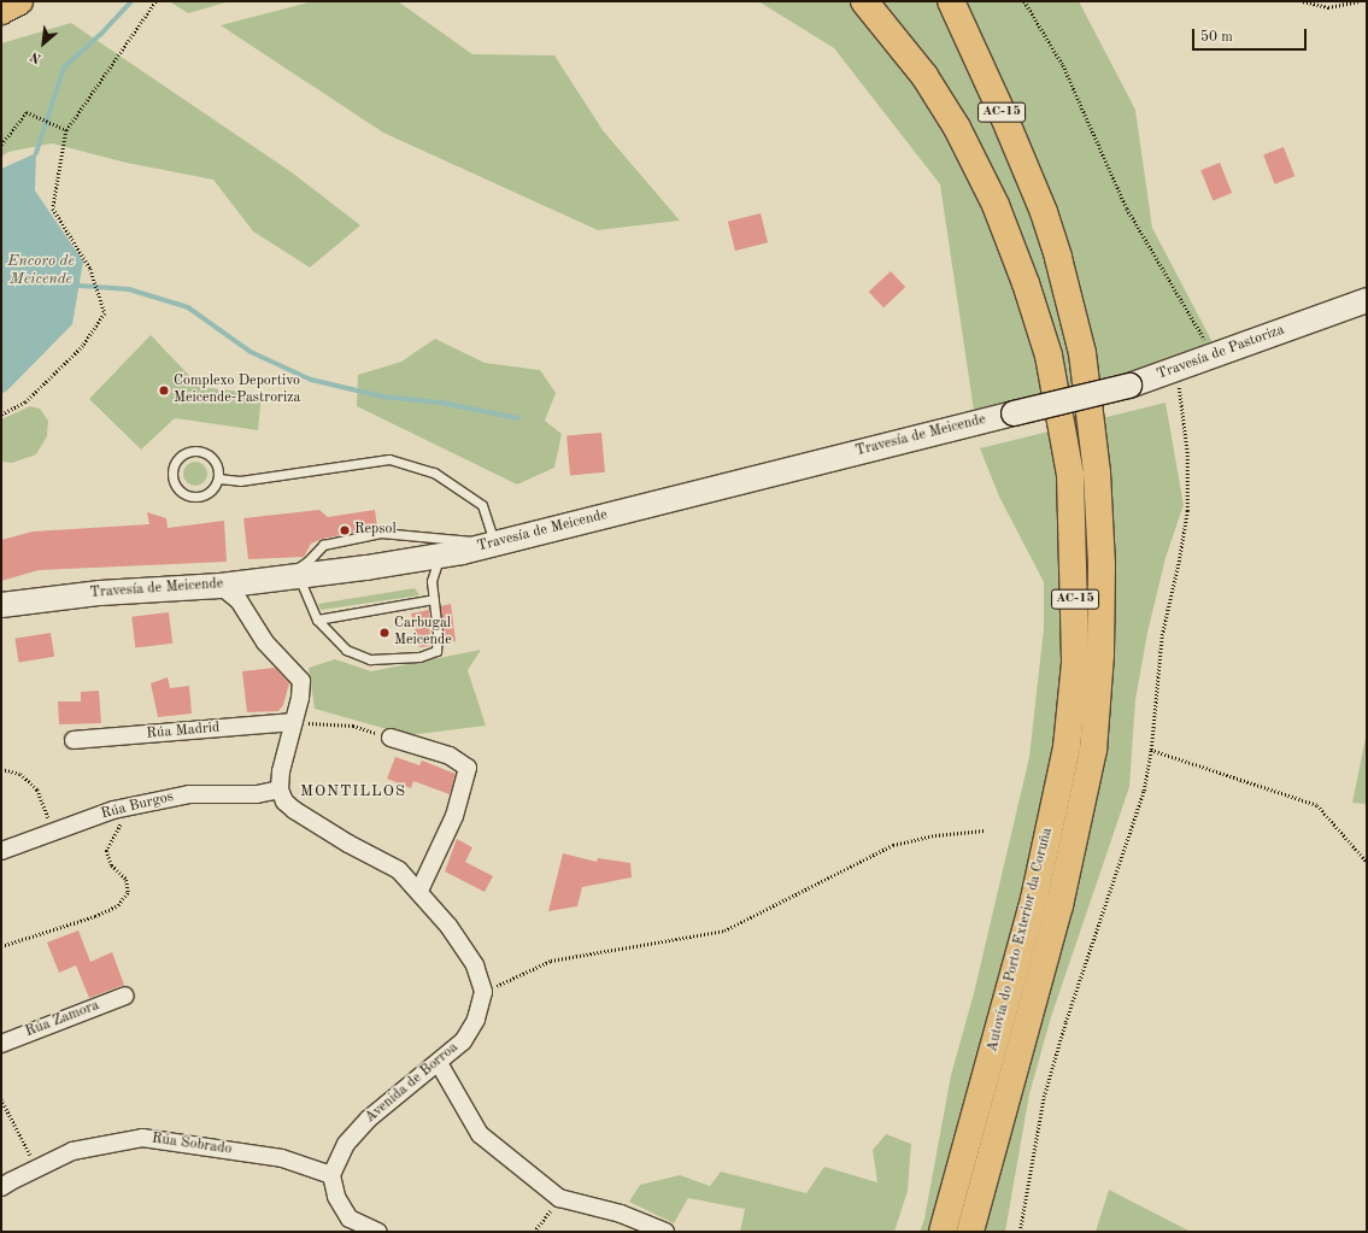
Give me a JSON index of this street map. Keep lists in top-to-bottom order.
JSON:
{
  "streets": {
    "highway": ["AC-15", "Autovía do Porto Exterior da Coruña"],
    "main road": ["Travesía de Pastoriza", "Travesía de Meicende"],
    "street": [
      "Rúa Madrid",
      "Rúa Burgos",
      "Rúa Zamora",
      "Avenida de Borroa",
      "Rúa Sobrado"
    ]
  },
  "crossings": [
    ["Travesía de Pastoriza", "Travesía de Meicende"],
    ["Avenida de Borroa", "Rúa Sobrado"]
  ],
  "districts": ["MONTILLOS"],
  "water": ["Encoro de Meicende"],
  "places": ["Complexo Deportivo Meicende-Pastroriza", "Repsol", "Carbugal Meicende"],
  "scale_bar": "50 m",
  "north": "bottom left"
}
